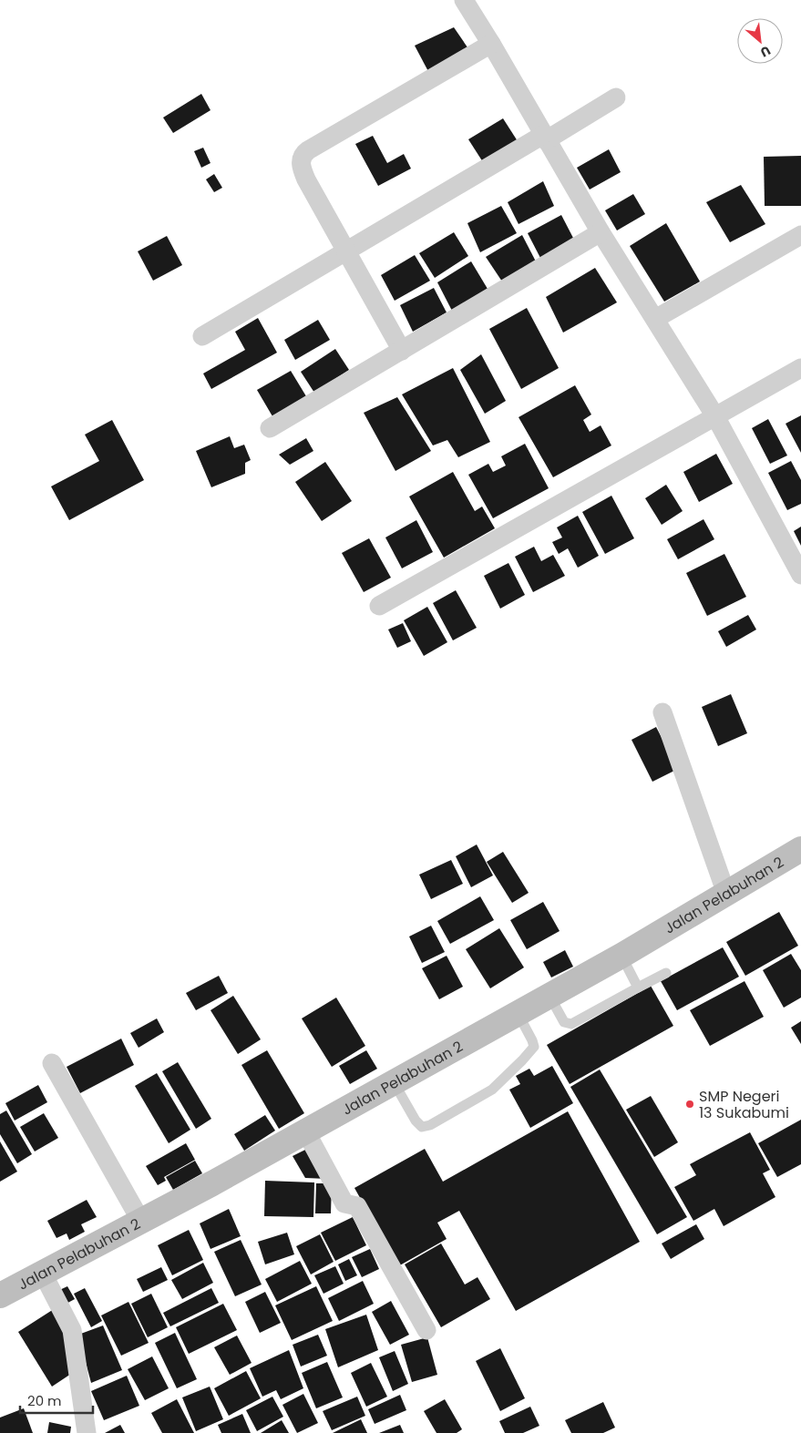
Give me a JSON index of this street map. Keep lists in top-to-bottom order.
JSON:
{
  "streets": {
    "main road": ["Jalan Pelabuhan 2"]
  },
  "places": ["SMP Negeri 13 Sukabumi"],
  "scale_bar": "20 m",
  "north": "bottom right"
}
